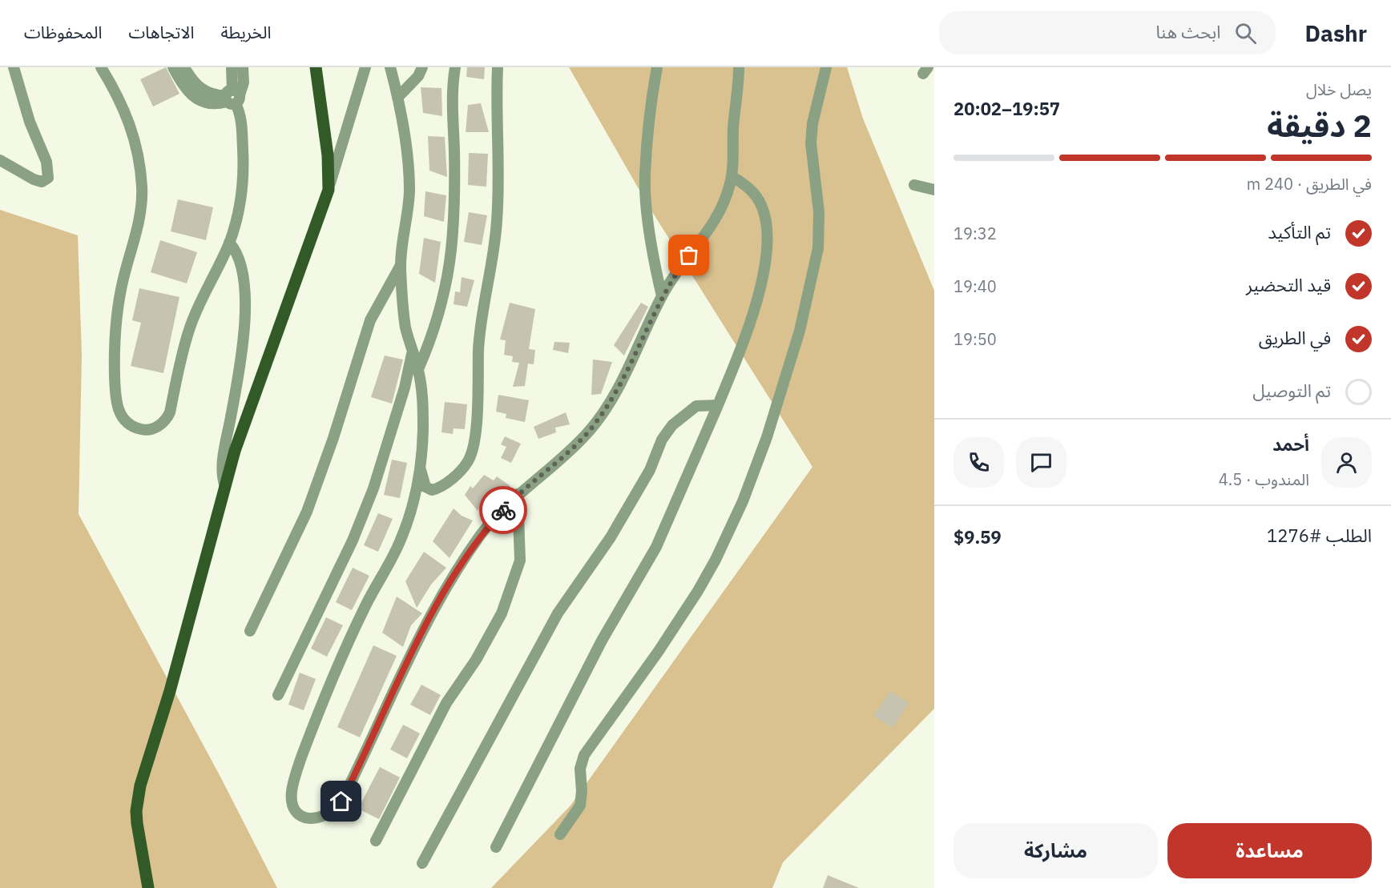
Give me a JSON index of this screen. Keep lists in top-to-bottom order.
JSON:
{
  "page": {
    "header": "Dashr",
    "search": "ابحث هنا",
    "nav": ["الخريطة", "الاتجاهات", "المحفوظات"],
    "heading": ["2 دقيقة", "يصل خلال", "19:57–20:02"],
    "panel": [
      "أحمد",
      "المندوب · 4.5",
      "الطلب #1276",
      "$9.59"
    ],
    "bar": "في الطريق · 240 m",
    "list": [
      ["تم التأكيد", "19:32"],
      ["قيد التحضير", "19:40"],
      ["في الطريق", "19:50"],
      "تم التوصيل"
    ],
    "buttons": ["مساعدة", "مشاركة"]
  }
}
